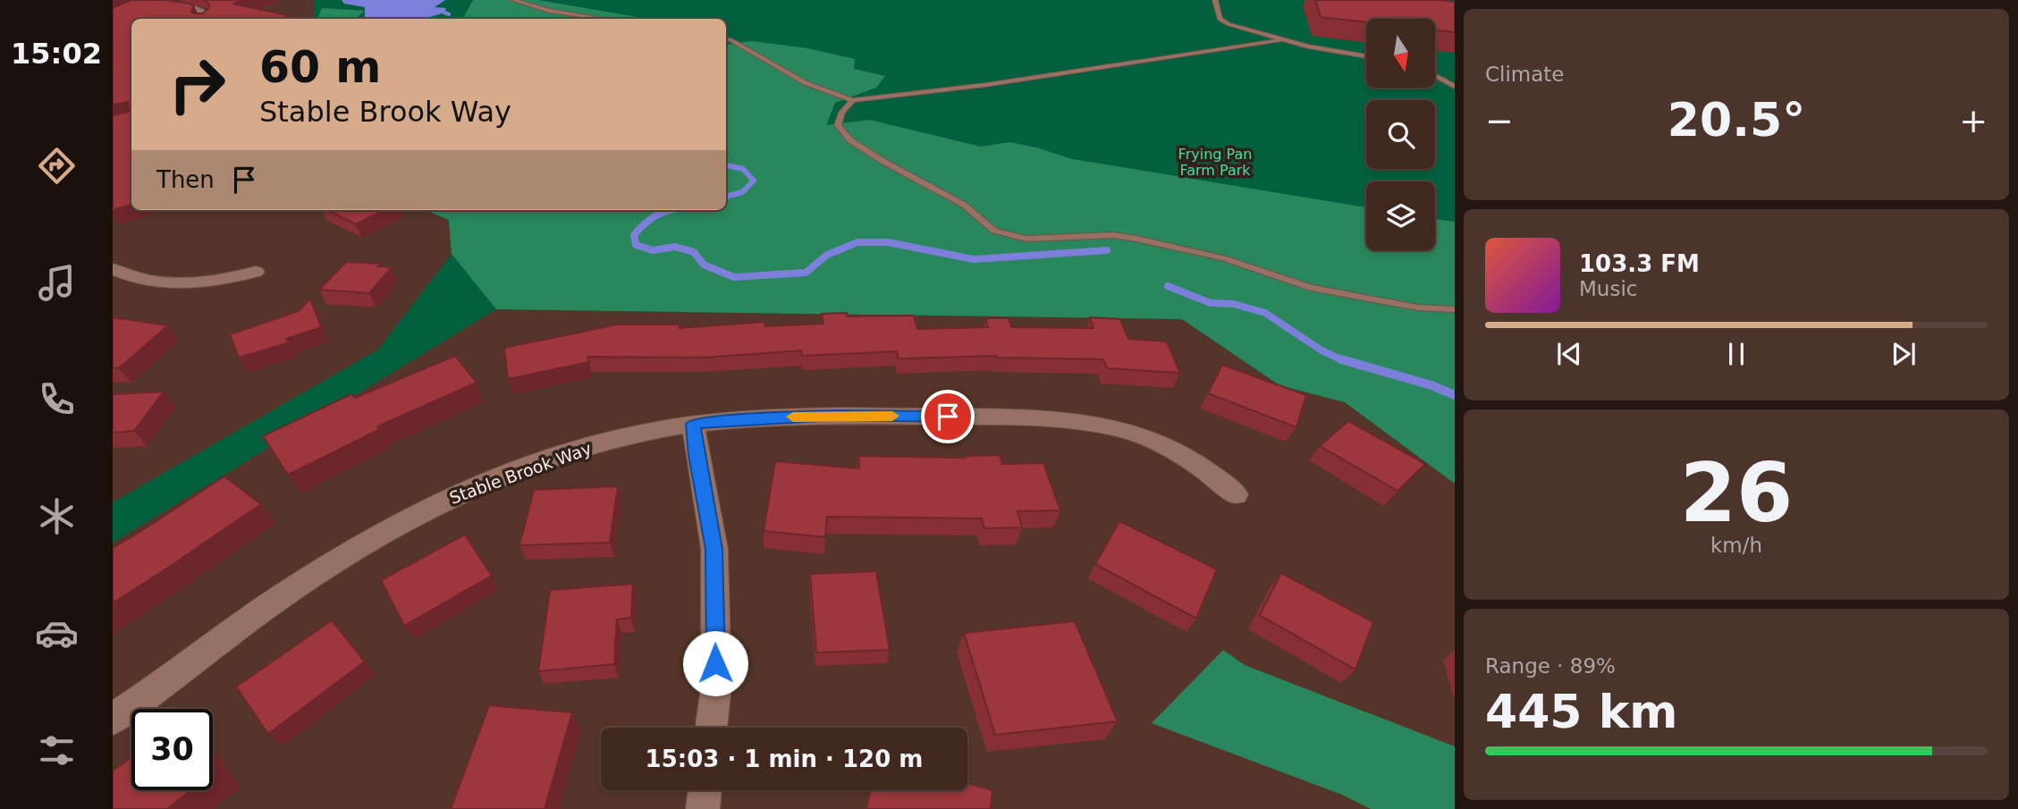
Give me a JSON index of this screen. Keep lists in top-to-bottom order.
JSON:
{
  "streets": {
    "street": ["Stable Brook Way"]
  },
  "parks": ["Frying Pan Farm Park"],
  "north": "bottom",
  "page": {
    "tabs": "15:02",
    "tile": [
      "Climate",
      ["26", "km/h"],
      ["Range · 89%", "445 km"]
    ],
    "turn": ["60 m", "Stable Brook Way"],
    "heat": ["−", "20.5°", "+"],
    "then": "Then",
    "song": ["103.3 FM", "Music"],
    "limit": "30",
    "trip": "15:03 · 1 min · 120 m"
  }
}
